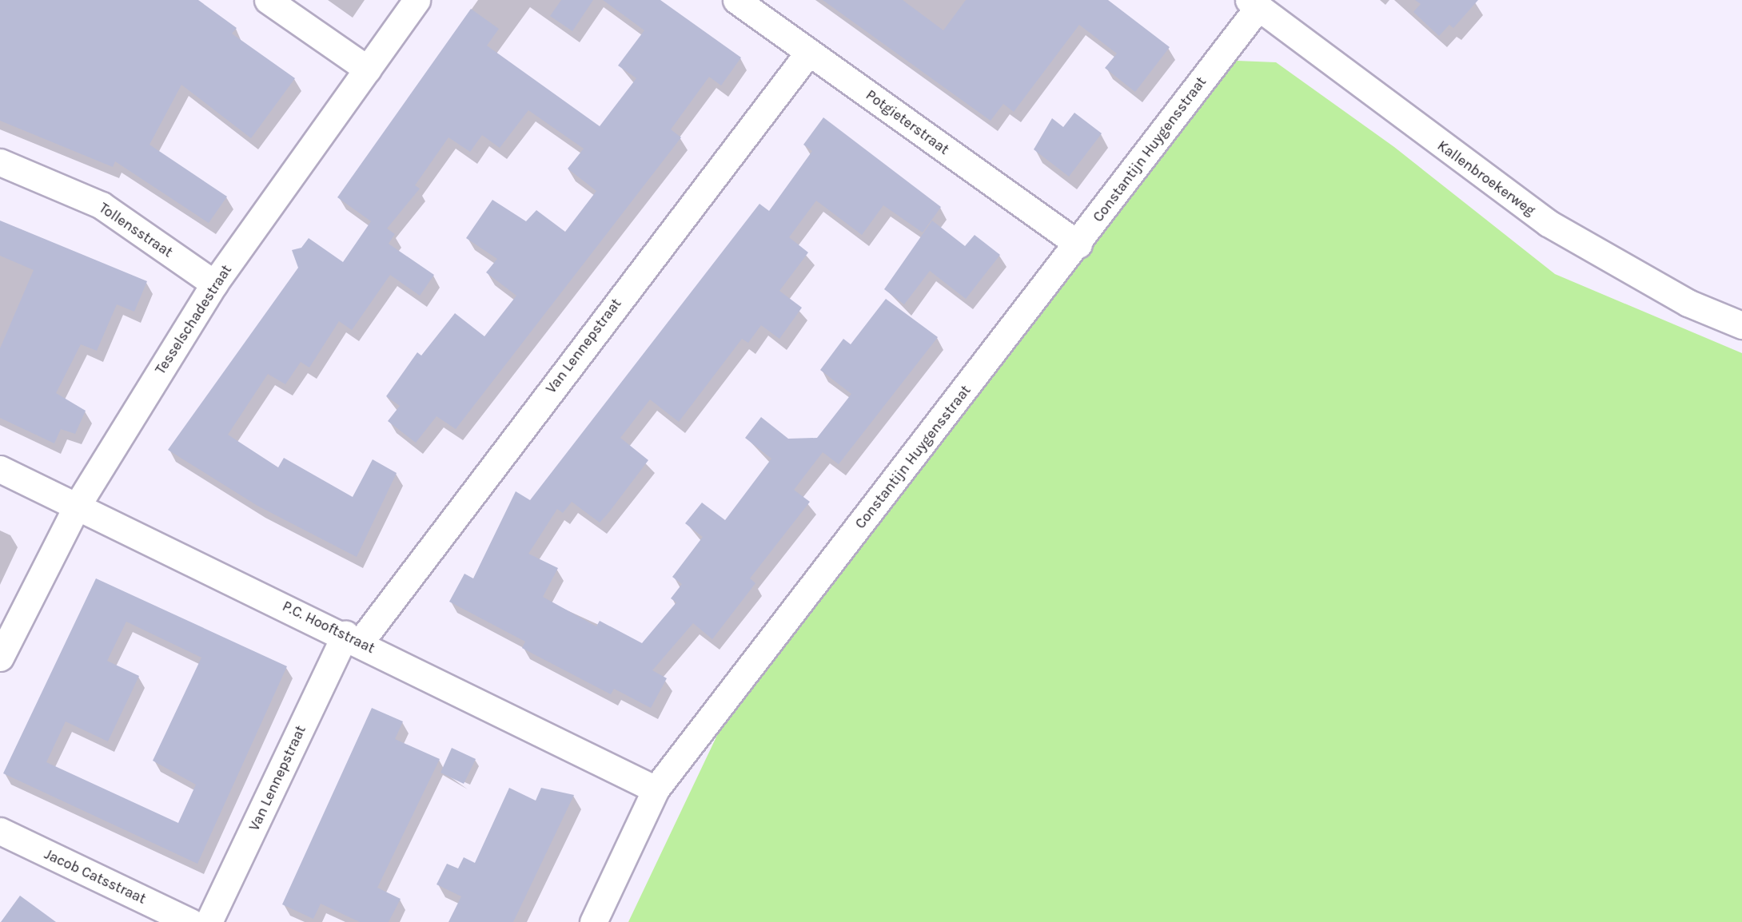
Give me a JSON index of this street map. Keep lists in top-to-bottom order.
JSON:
{
  "streets": {
    "street": [
      "Potgieterstraat",
      "Constantijn Huygensstraat",
      "Kallenbroekerweg",
      "Tollensstraat",
      "Tesselschadestraat",
      "Van Lennepstraat",
      "P.C. Hooftstraat",
      "Jacob Catsstraat"
    ]
  },
  "crossings": [
    ["Potgieterstraat", "Constantijn Huygensstraat"],
    ["Potgieterstraat", "Van Lennepstraat"],
    ["Constantijn Huygensstraat", "Kallenbroekerweg"],
    ["Constantijn Huygensstraat", "P.C. Hooftstraat"],
    ["Tollensstraat", "Tesselschadestraat"],
    ["Tesselschadestraat", "P.C. Hooftstraat"],
    ["Van Lennepstraat", "P.C. Hooftstraat"]
  ]
}
